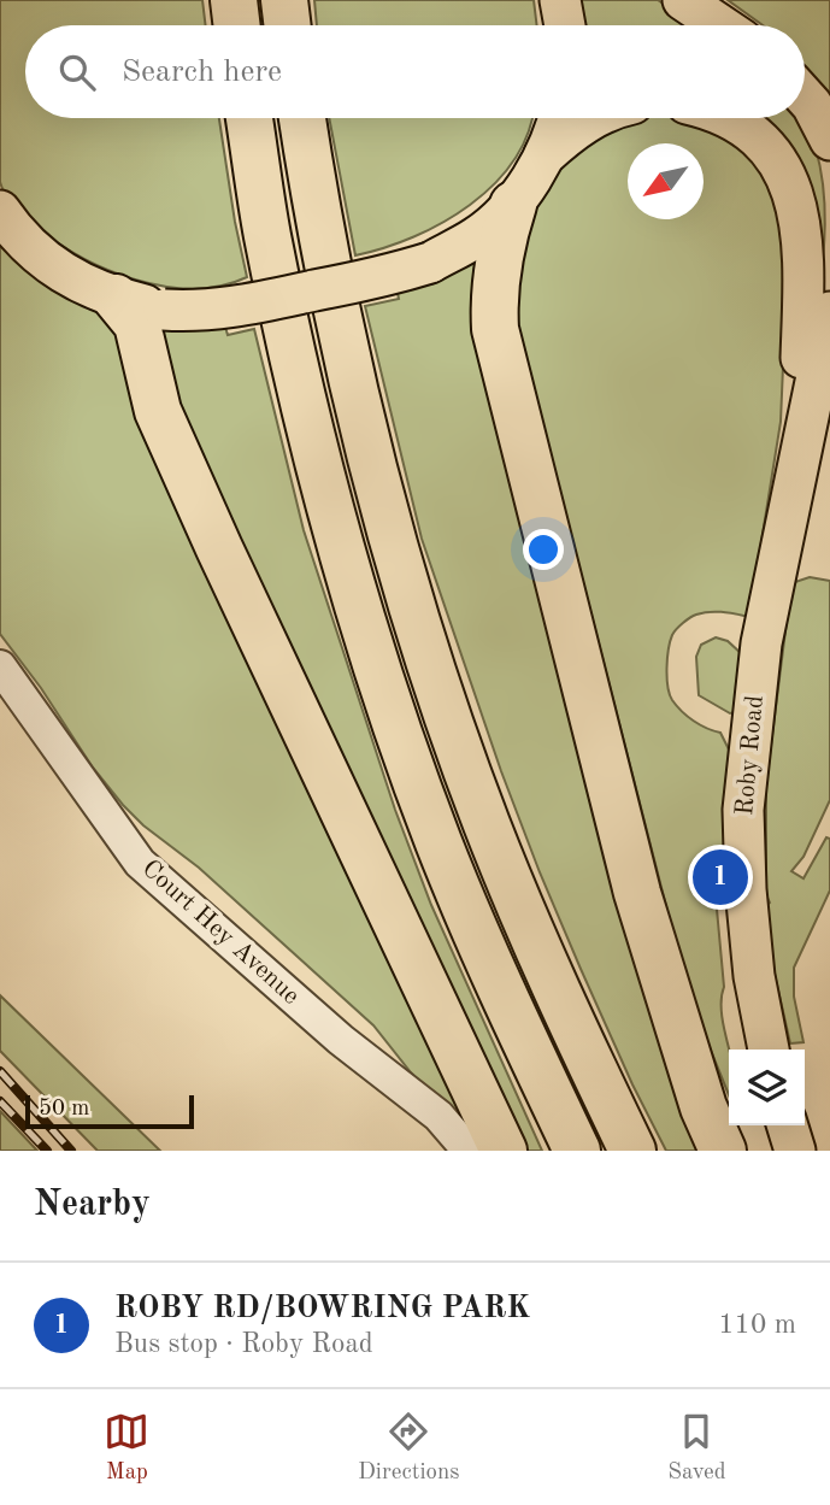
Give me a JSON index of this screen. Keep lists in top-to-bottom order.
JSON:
{
  "streets": {
    "main road": ["Roby Road"],
    "street": ["Court Hey Avenue"]
  },
  "scale_bar": "50 m",
  "north": "bottom left",
  "page": {
    "search": "Search here",
    "pins": "1",
    "scale": "50 m",
    "heading": "Nearby",
    "list": [
      {
        "mark": "1",
        "name": "ROBY RD/BOWRING PARK",
        "note": "Bus stop · Roby Road",
        "value": "110 m"
      }
    ],
    "nav": ["Map", "Directions", "Saved"]
  }
}
